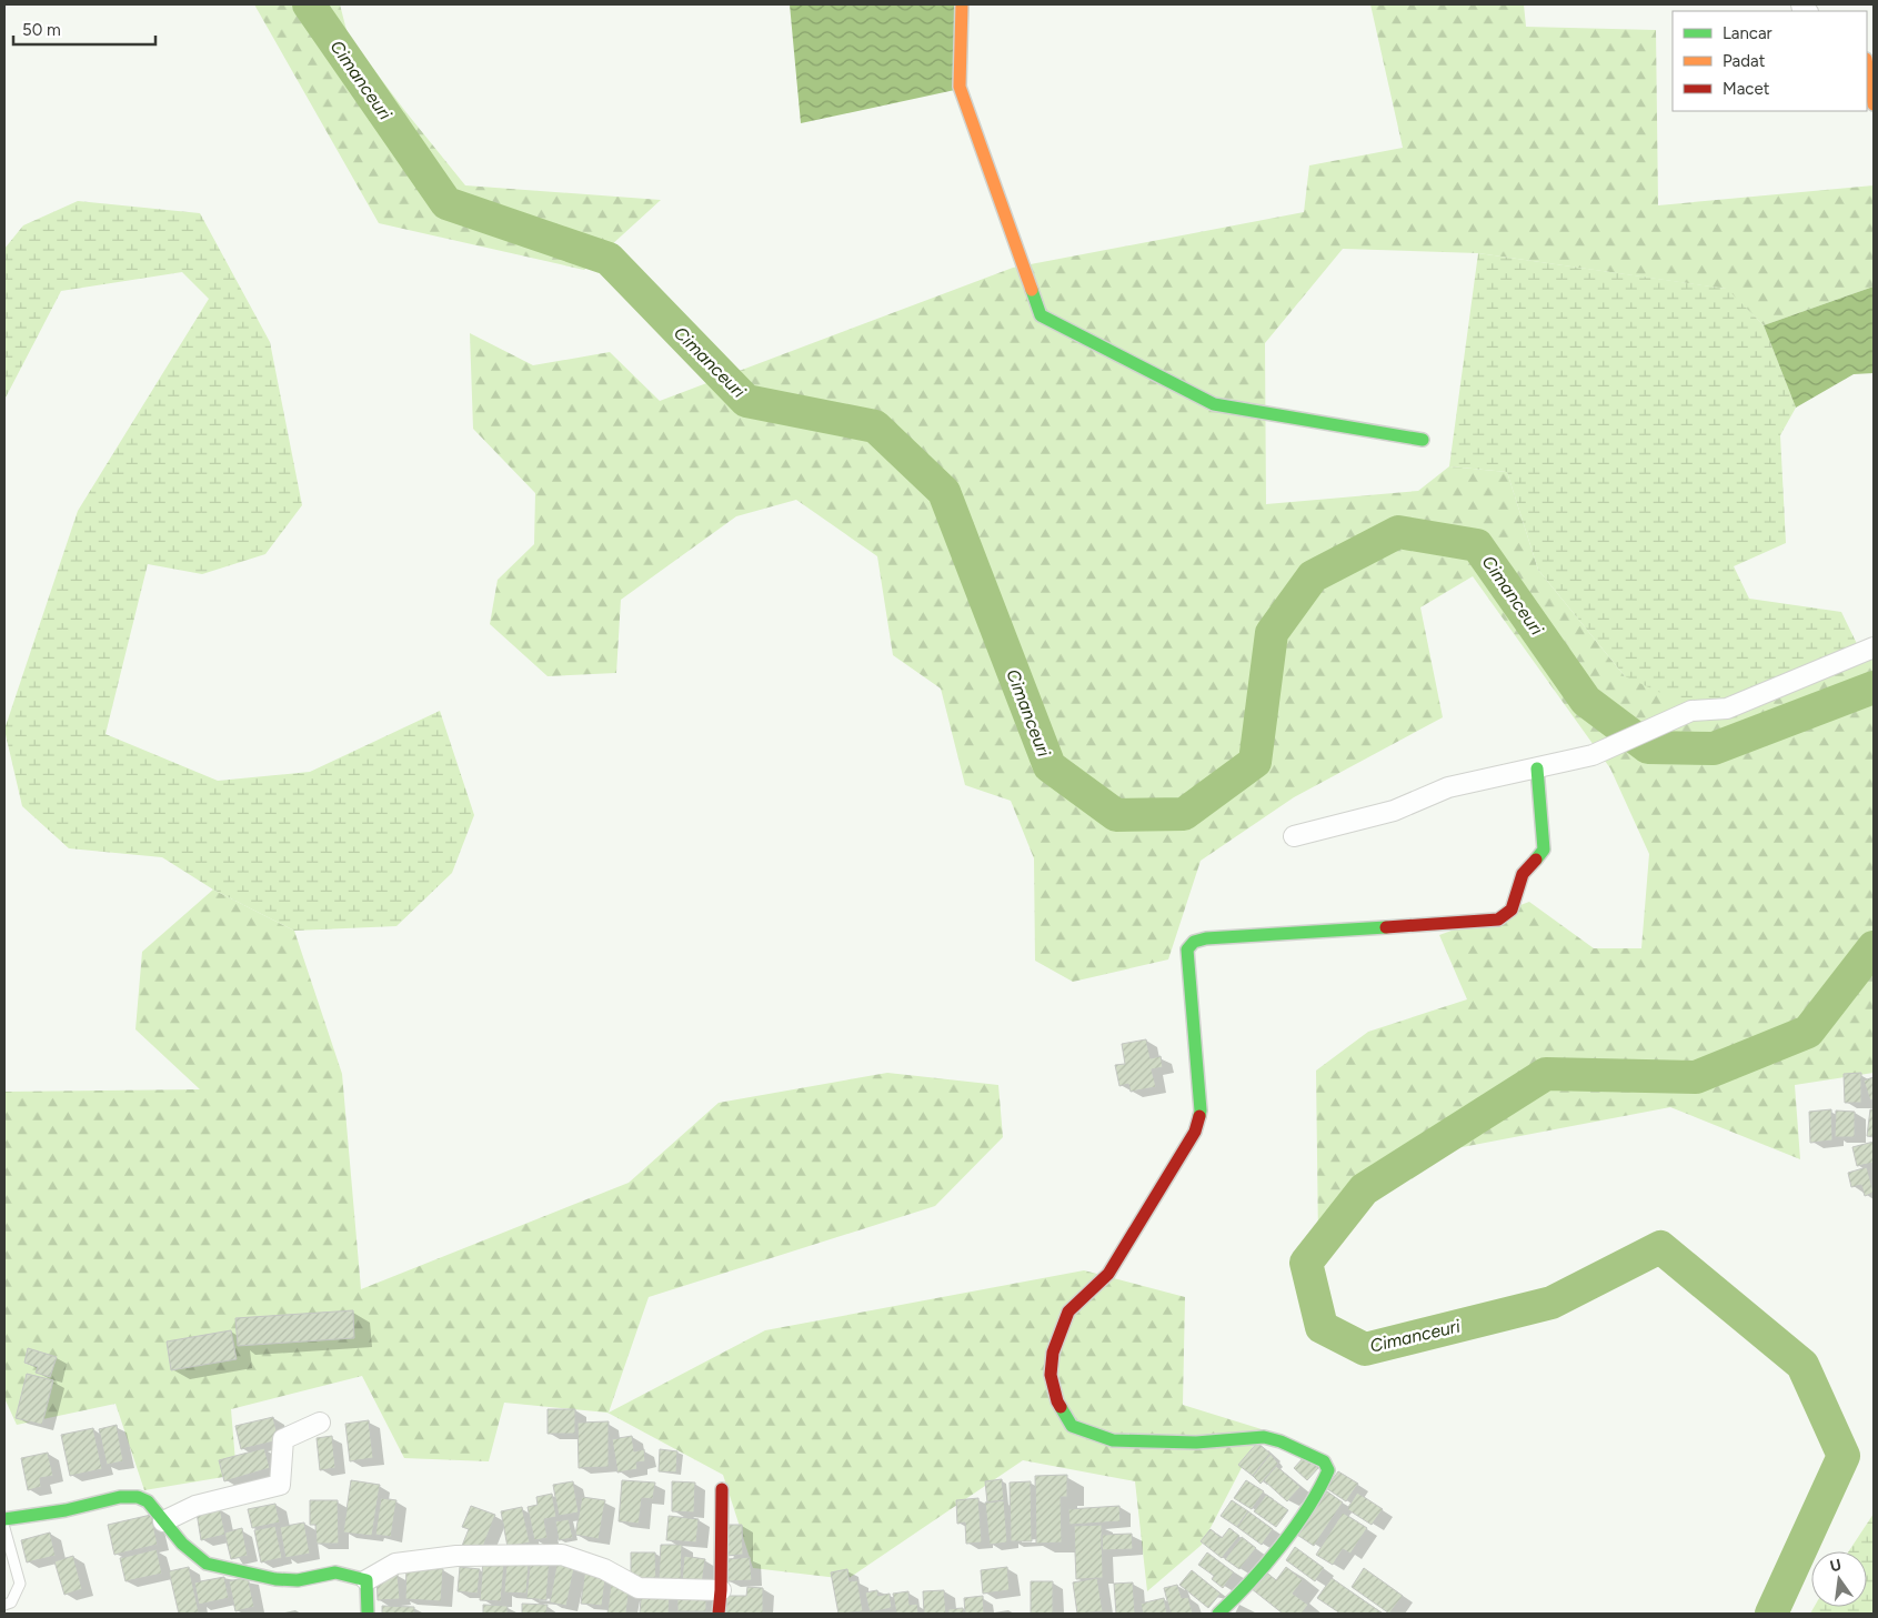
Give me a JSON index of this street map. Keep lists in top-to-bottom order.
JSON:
{
  "water": ["Cimanceuri"],
  "legend": ["Lancar", "Padat", "Macet"],
  "scale_bar": "50 m",
  "north": "top"
}
